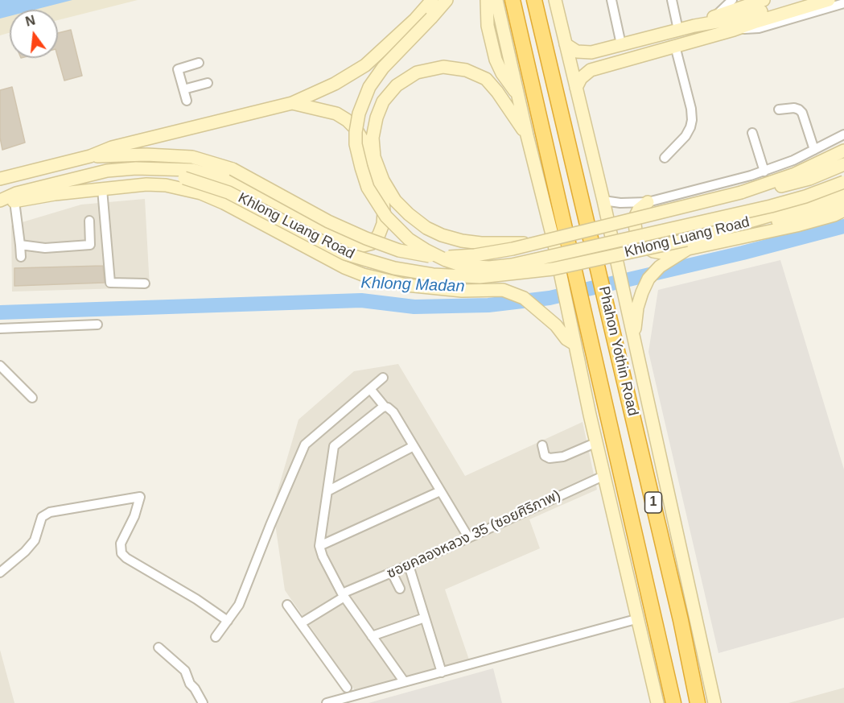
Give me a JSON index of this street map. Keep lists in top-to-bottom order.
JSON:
{
  "streets": {
    "highway": ["Phahon Yothin Road", "1"],
    "main road": ["Khlong Luang Road"],
    "street": ["ซอยคลองหลวง 35 (ซอยศิริภาพ)"]
  },
  "crossings": [
    ["Phahon Yothin Road", "ซอยคลองหลวง 35 (ซอยศิริภาพ)"]
  ],
  "water": ["Khlong Madan"],
  "north": "top"
}
